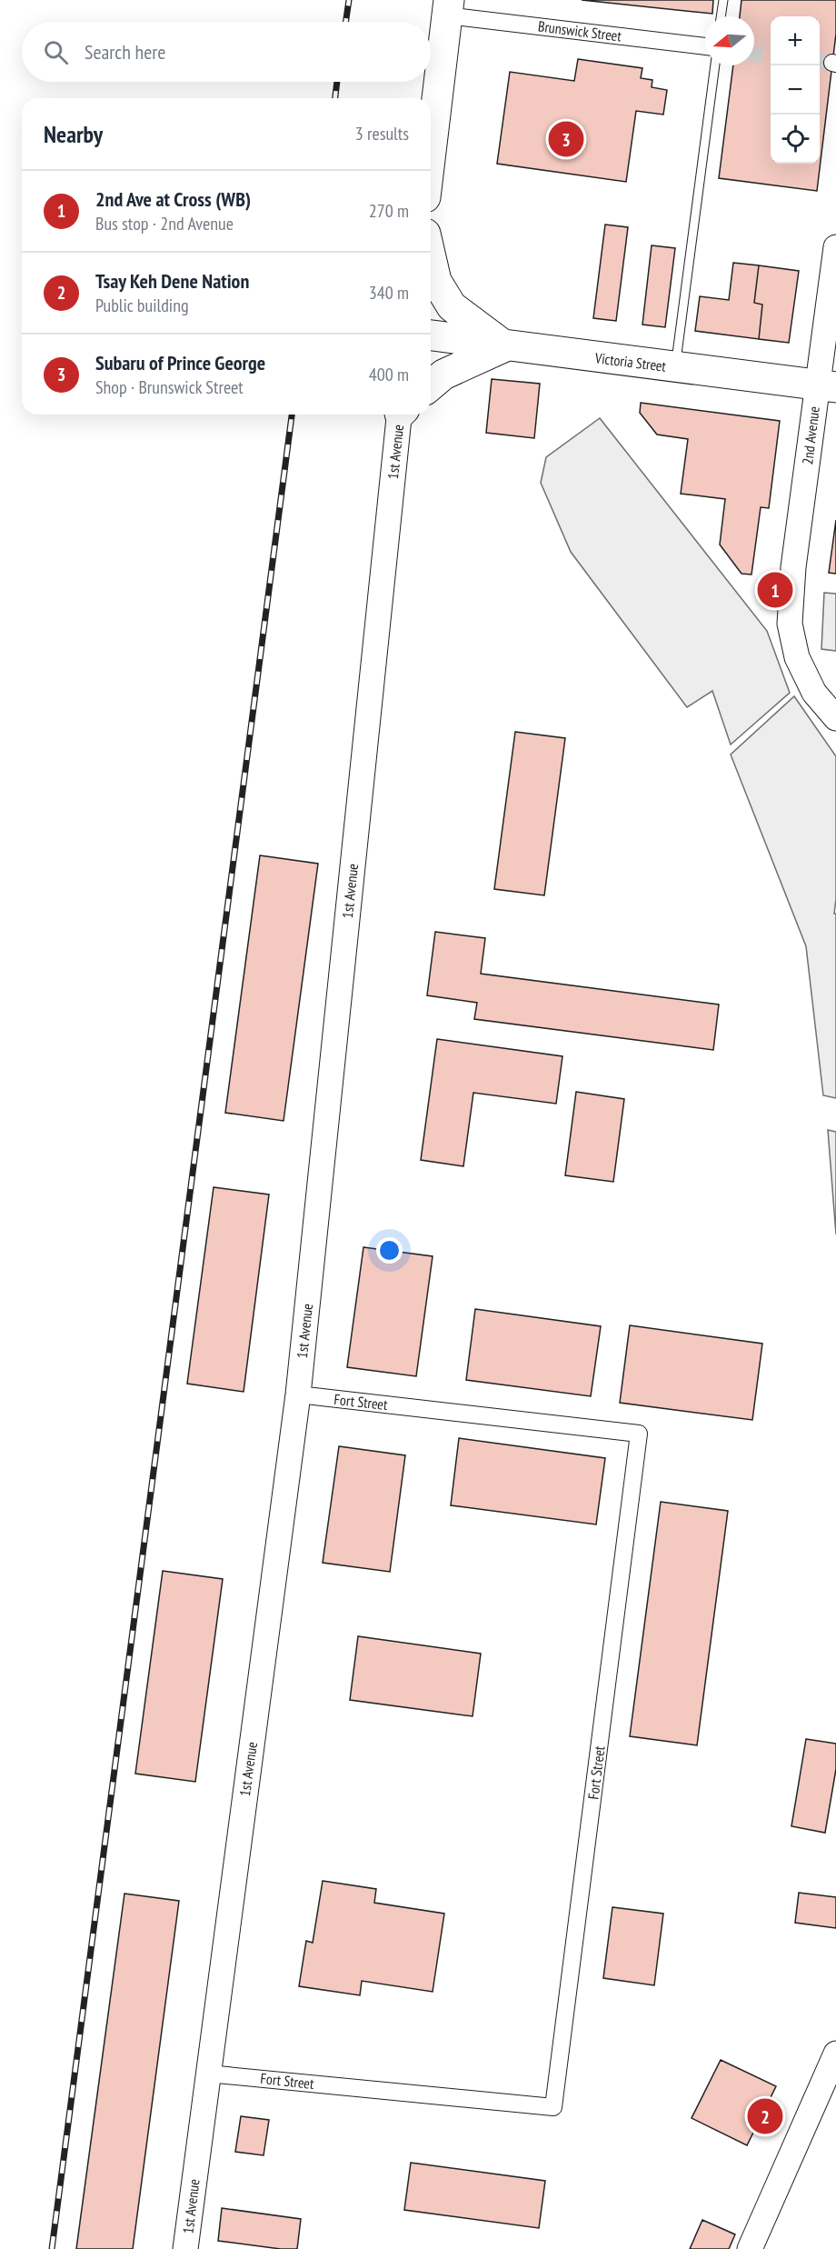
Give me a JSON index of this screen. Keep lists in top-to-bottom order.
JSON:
{
  "streets": {
    "highway": ["Victoria Street"],
    "main road": ["2nd Avenue", "1st Avenue"],
    "street": ["Brunswick Street", "Fort Street"]
  },
  "crossings": [
    ["Victoria Street", "2nd Avenue"],
    ["1st Avenue", "Fort Street"]
  ],
  "north": "left",
  "page": {
    "map_buttons": ["+", "−"],
    "search": "Search here",
    "heading": ["Nearby", "3 results"],
    "pins": ["3", "1", "2"],
    "list": [
      {
        "mark": "1",
        "name": "2nd Ave at Cross (WB)",
        "note": "Bus stop · 2nd Avenue",
        "value": "270 m"
      },
      {
        "mark": "2",
        "name": "Tsay Keh Dene Nation",
        "note": "Public building",
        "value": "340 m"
      },
      {
        "mark": "3",
        "name": "Subaru of Prince George",
        "note": "Shop · Brunswick Street",
        "value": "400 m"
      }
    ]
  }
}
